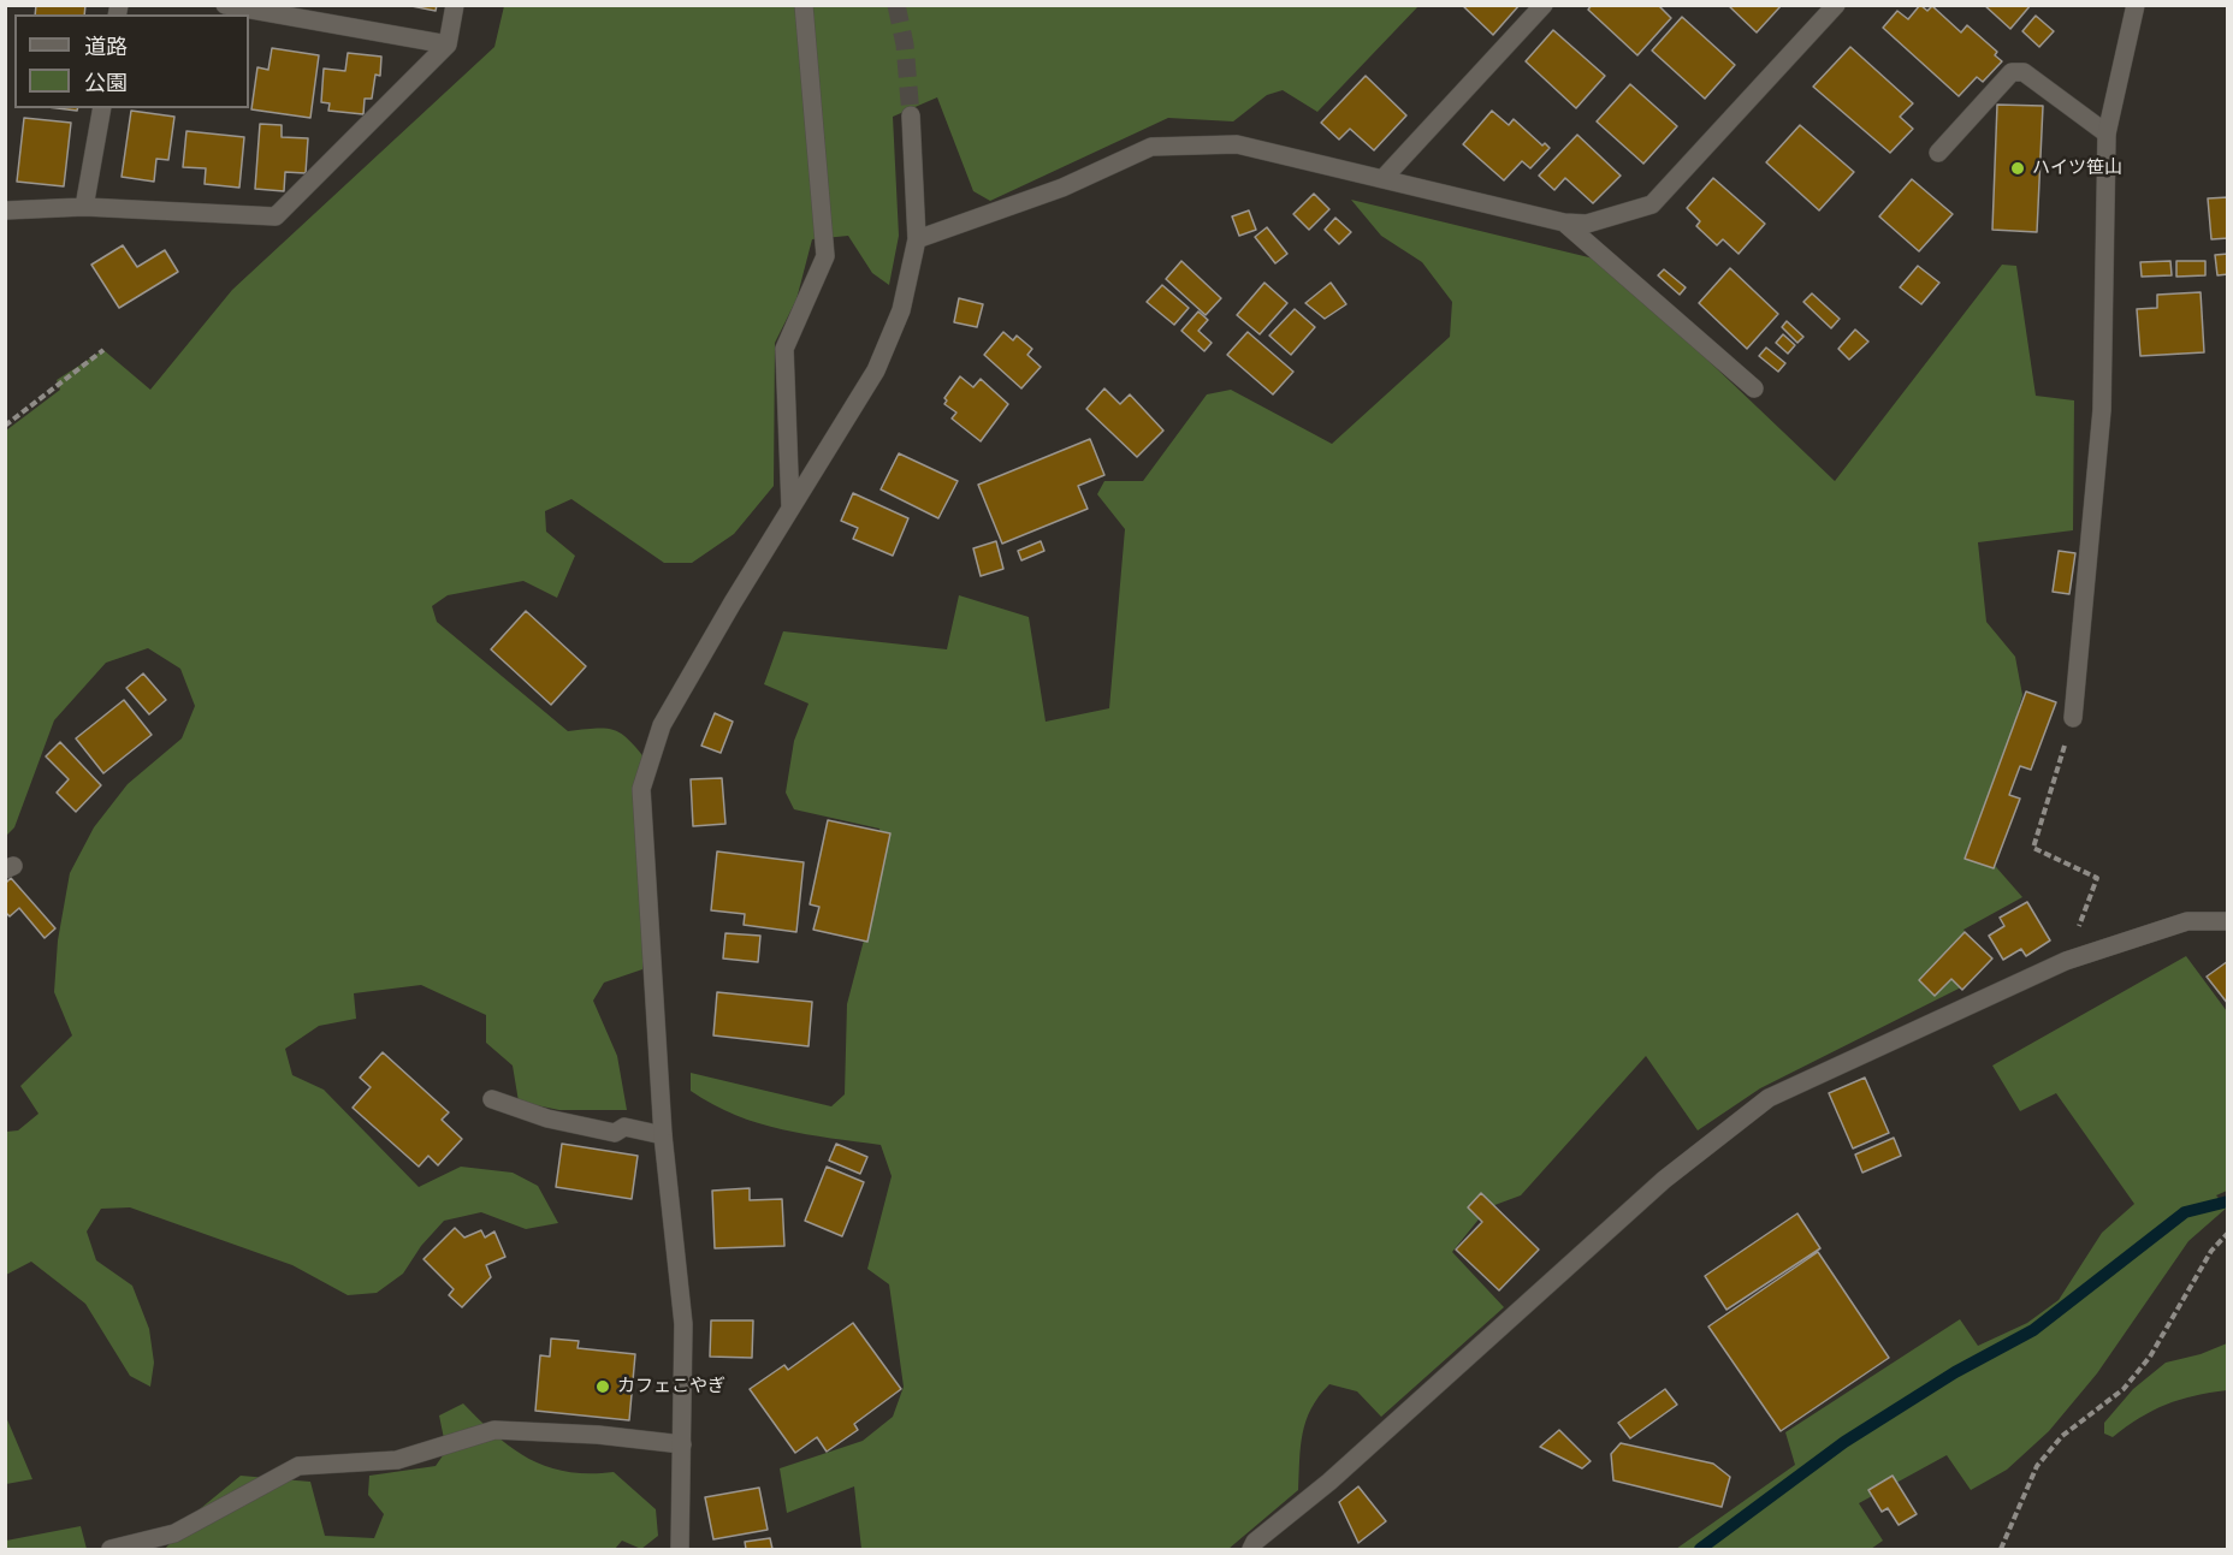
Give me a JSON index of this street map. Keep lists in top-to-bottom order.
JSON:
{
  "places": ["ハイツ笹山", "カフェこやぎ"],
  "legend": ["道路", "公園"]
}
